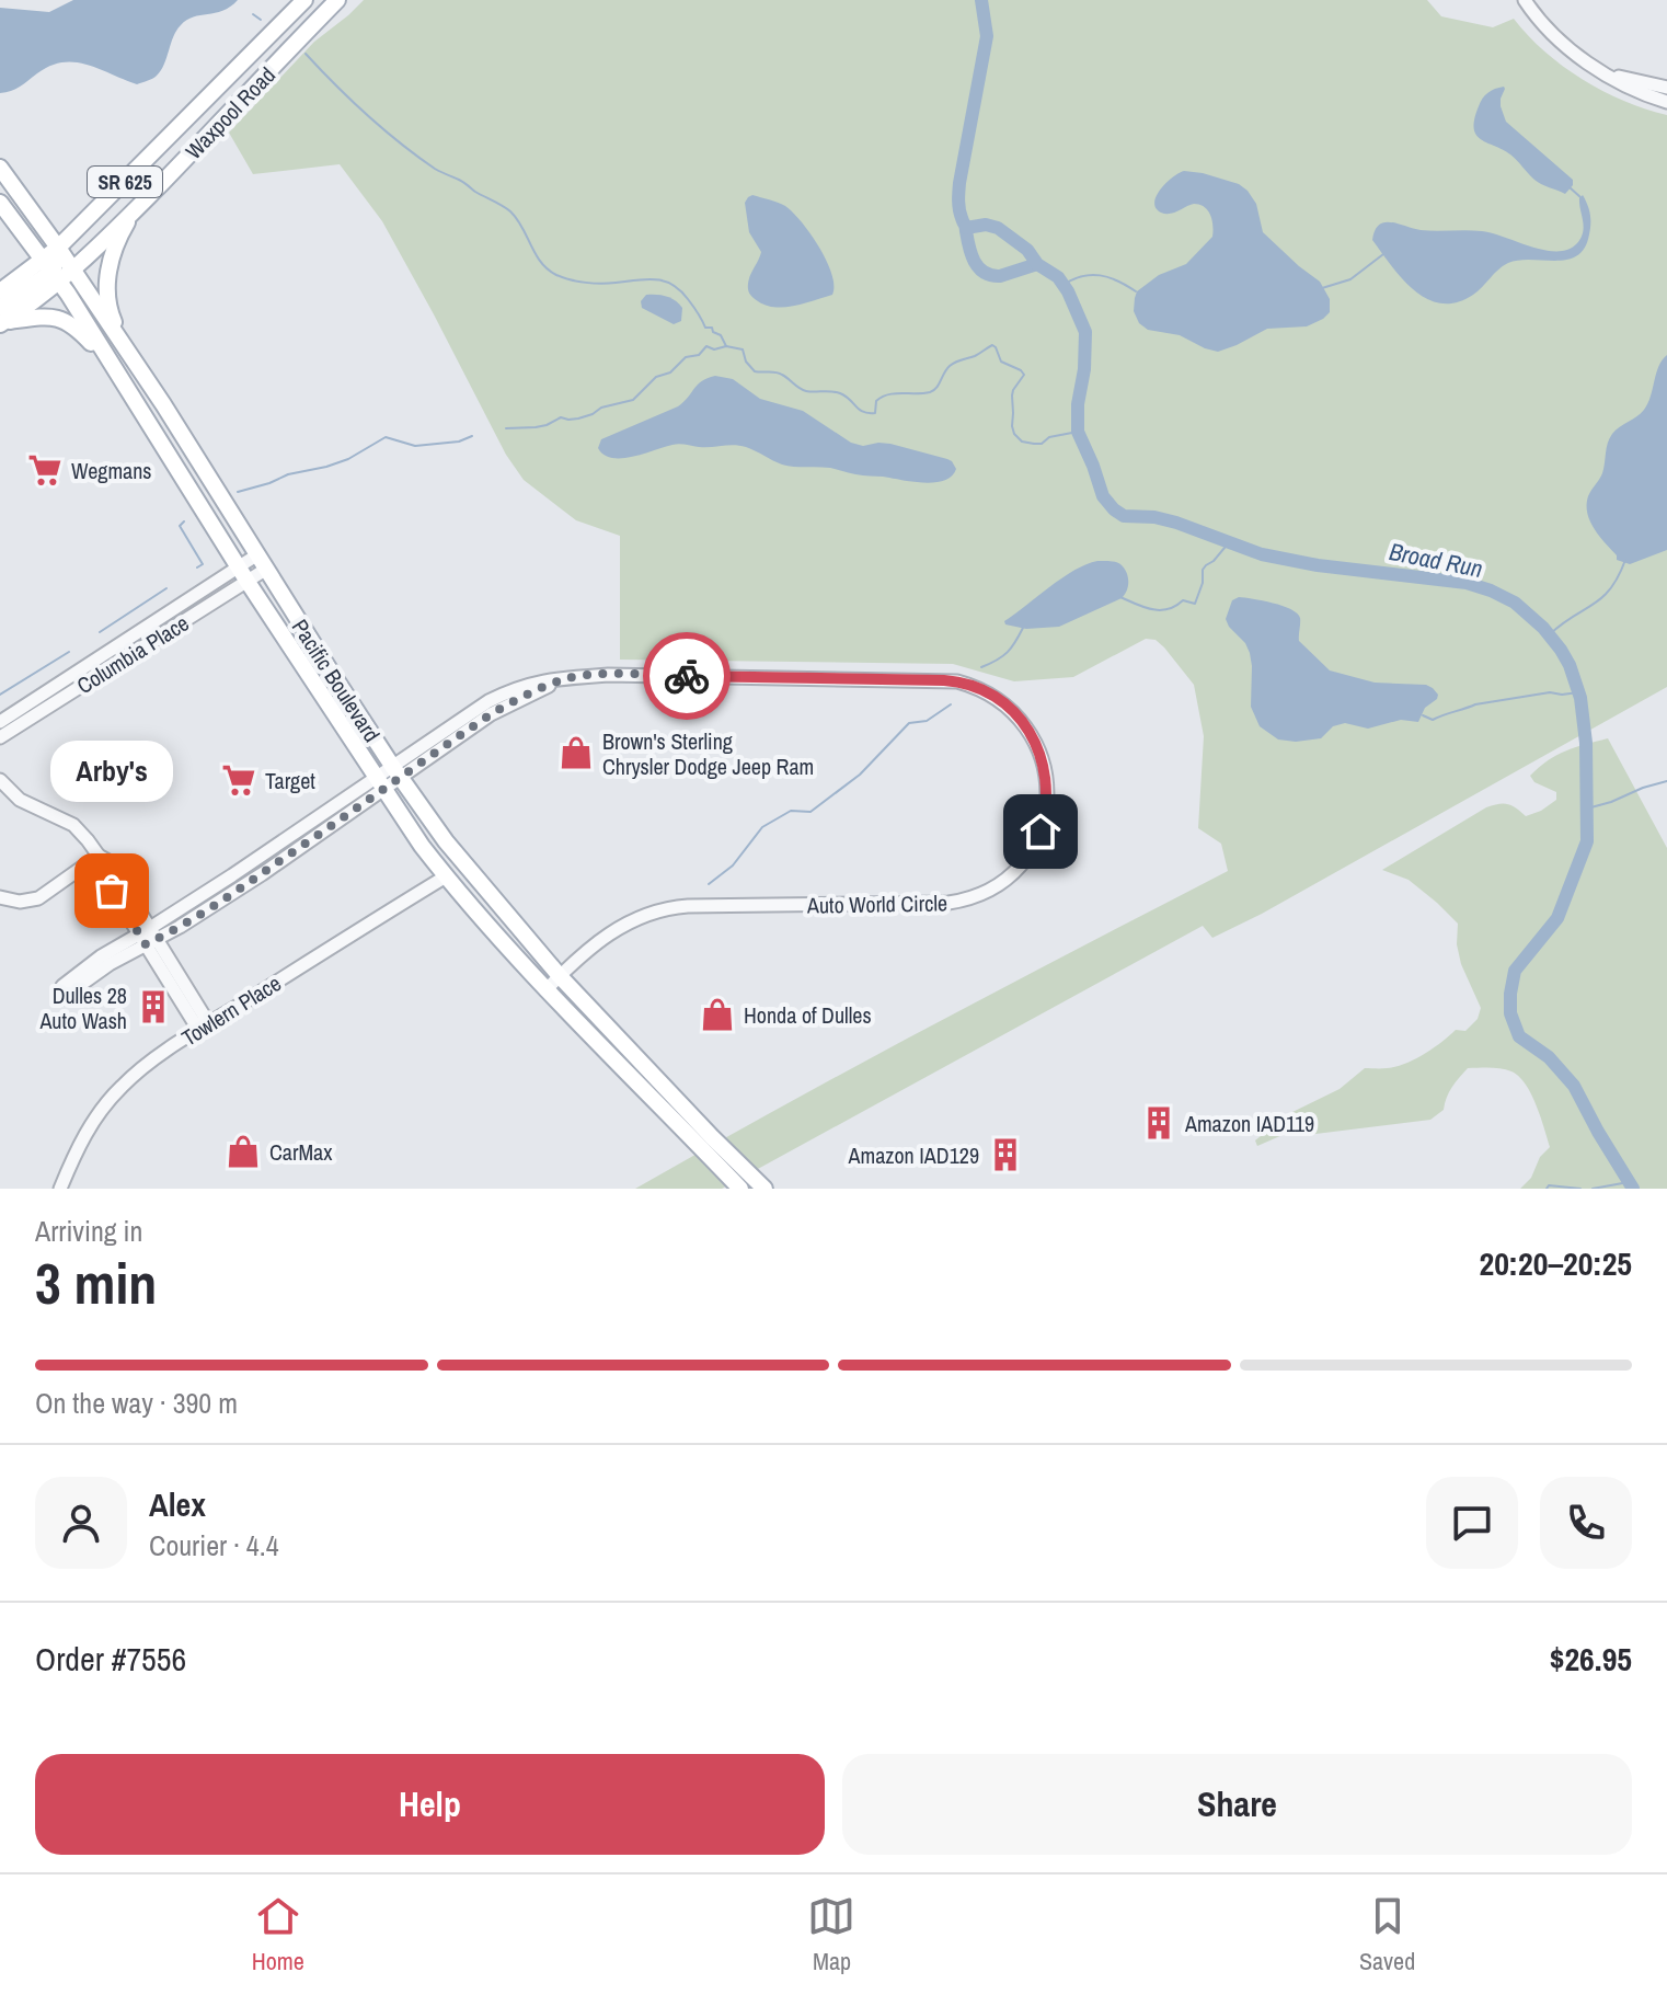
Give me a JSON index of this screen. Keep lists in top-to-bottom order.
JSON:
{
  "streets": {
    "main road": ["Waxpool Road", "SR 625", "Pacific Boulevard"],
    "street": ["Columbia Place", "Auto World Circle", "Towlern Place"]
  },
  "crossings": [
    ["Waxpool Road", "Pacific Boulevard"],
    ["Columbia Place", "Pacific Boulevard"],
    ["Pacific Boulevard", "Auto World Circle"],
    ["Pacific Boulevard", "Towlern Place"]
  ],
  "water": ["Broad Run"],
  "places": {
    "supermarket": ["Wegmans", "Target"],
    "shop": ["Brown's Sterling Chrysler Dodge Jeep Ram", "Honda of Dulles", "CarMax"],
    "other": ["Arby's"],
    "building": ["Dulles 28 Auto Wash", "Amazon IAD119", "Amazon IAD129"]
  },
  "page": {
    "bubble": "Arby's",
    "heading": ["3 min", "Arriving in", "20:20–20:25"],
    "panel": [
      "Alex",
      "Courier · 4.4",
      "Order #7556",
      "$26.95"
    ],
    "bar": "On the way · 390 m",
    "buttons": ["Help", "Share"],
    "tabs": ["Home", "Map", "Saved"]
  }
}
